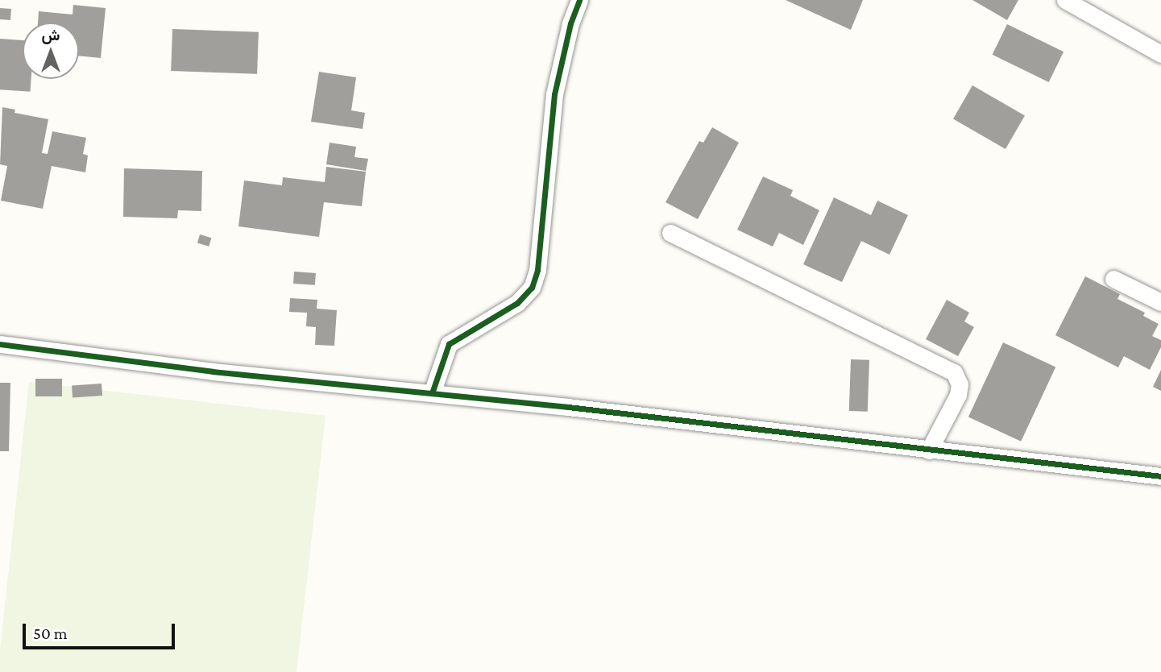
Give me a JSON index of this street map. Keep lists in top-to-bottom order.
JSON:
{
  "scale_bar": "50 m",
  "north": "top"
}
